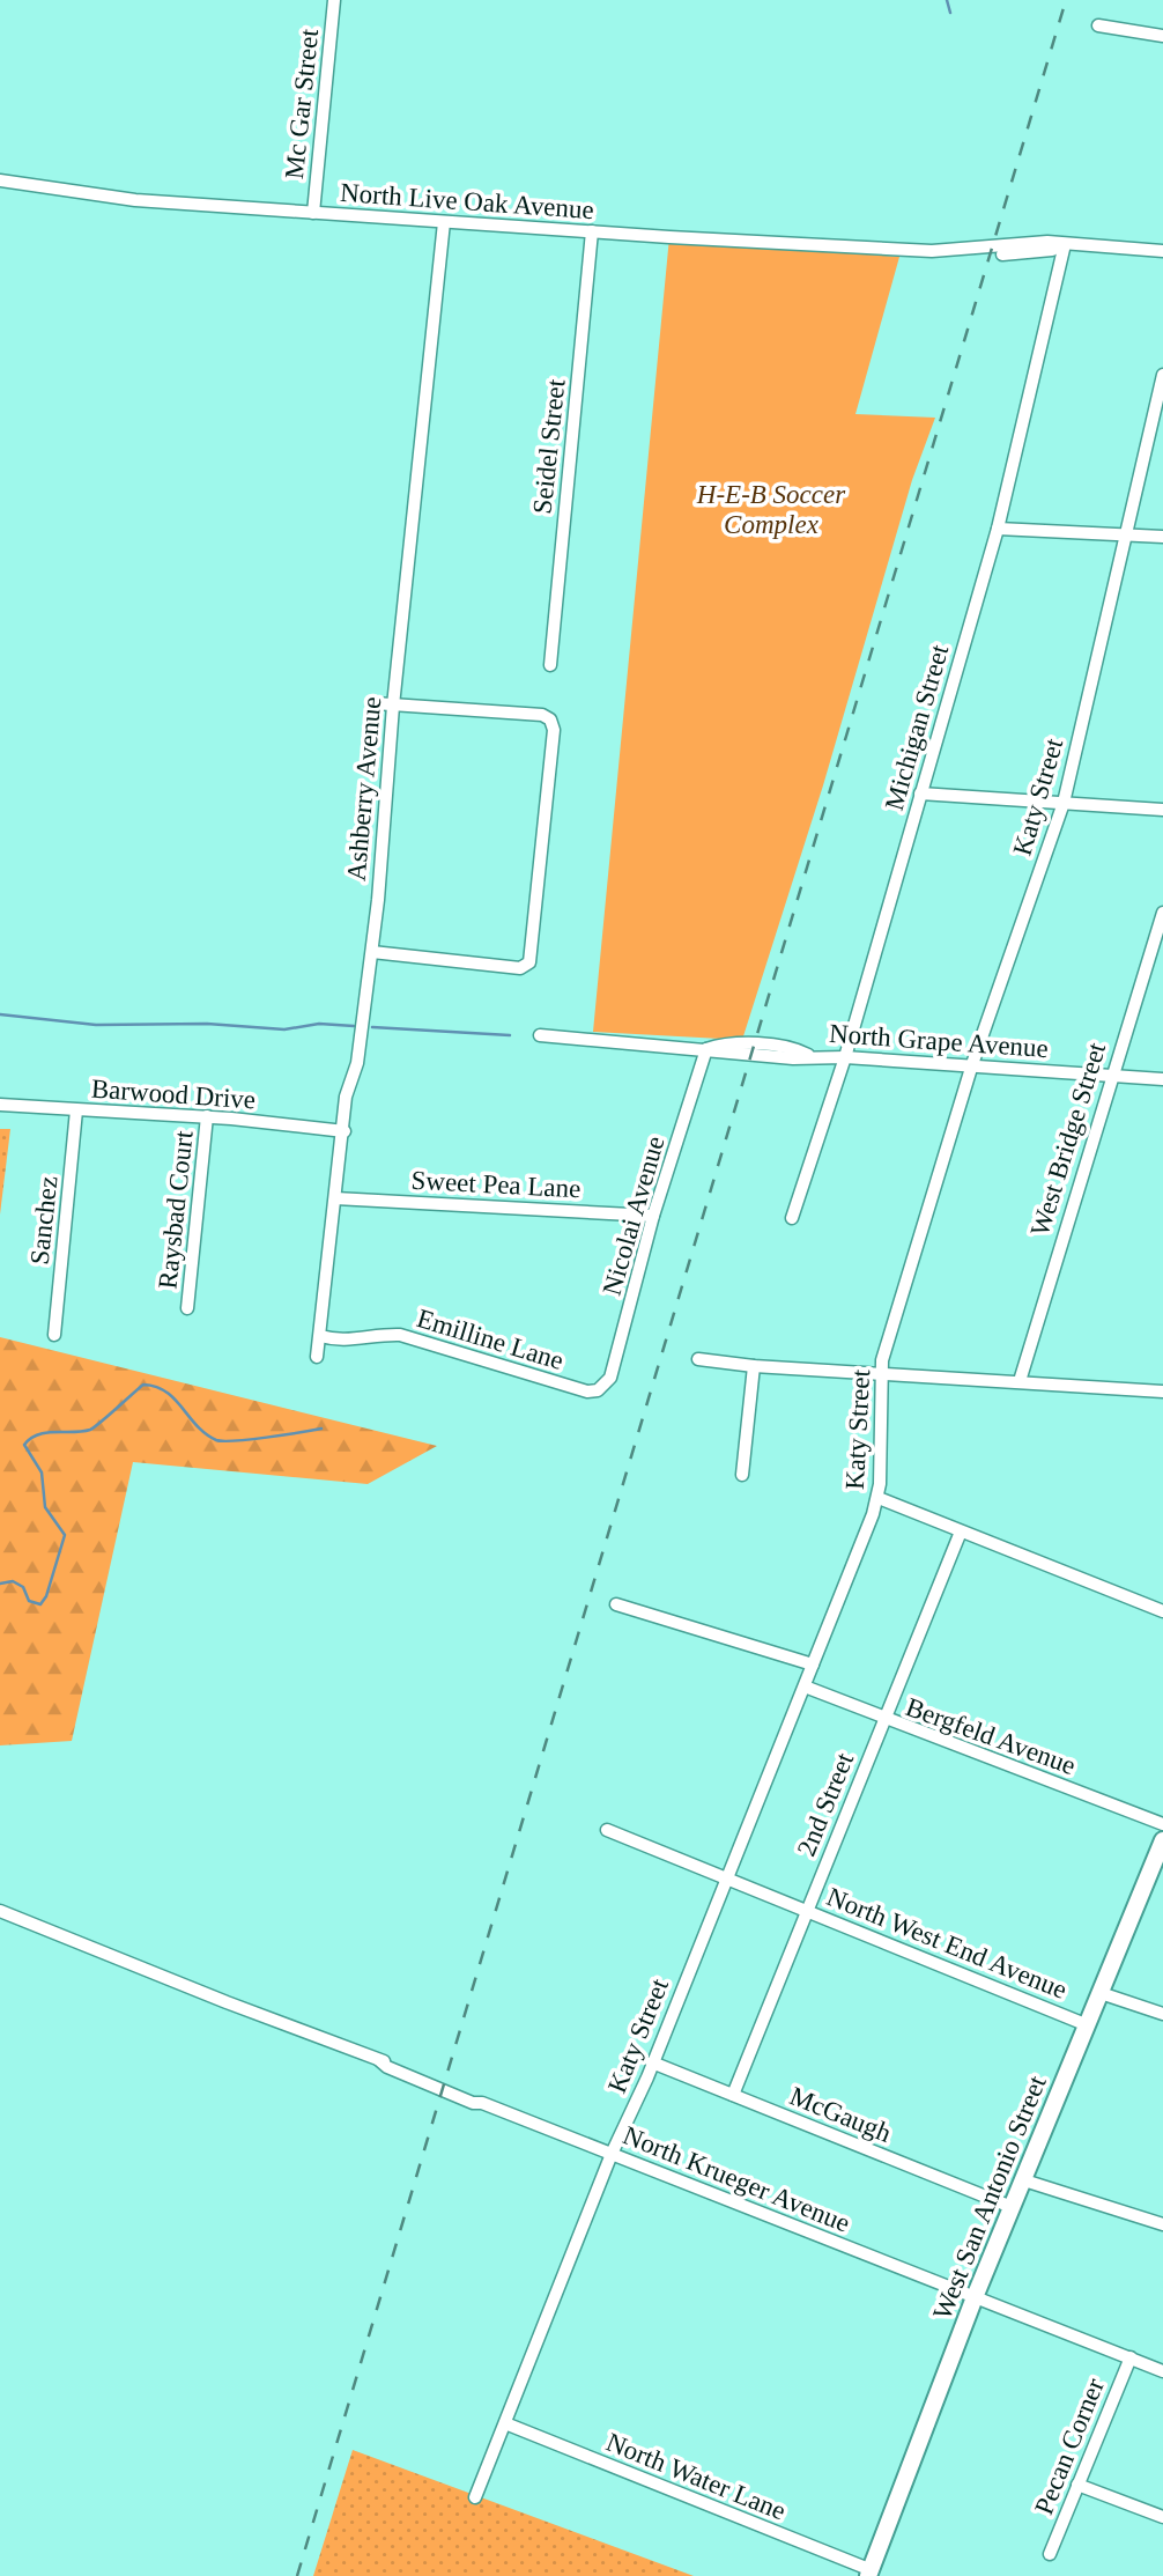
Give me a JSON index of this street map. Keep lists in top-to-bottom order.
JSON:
{
  "streets": {
    "street": [
      "Mc Gar Street",
      "North Live Oak Avenue",
      "Seidel Street",
      "Michigan Street",
      "Ashberry Avenue",
      "Katy Street",
      "North Grape Avenue",
      "Barwood Drive",
      "West Bridge Street",
      "Sweet Pea Lane",
      "Raysbad Court",
      "Nicolai Avenue",
      "Sanchez",
      "Emilline Lane",
      "Bergfeld Avenue",
      "2nd Street",
      "North West End Avenue",
      "McGaugh",
      "North Krueger Avenue",
      "West San Antonio Street",
      "Pecan Corner",
      "North Water Lane"
    ]
  },
  "crossings": [
    ["Mc Gar Street", "North Live Oak Avenue"],
    ["North Live Oak Avenue", "Seidel Street"],
    ["North Live Oak Avenue", "Michigan Street"],
    ["North Live Oak Avenue", "Ashberry Avenue"],
    ["Michigan Street", "North Grape Avenue"],
    ["Ashberry Avenue", "Barwood Drive"],
    ["Ashberry Avenue", "Sweet Pea Lane"],
    ["Ashberry Avenue", "Emilline Lane"],
    ["Katy Street", "North Grape Avenue"],
    ["Katy Street", "Bergfeld Avenue"],
    ["Katy Street", "North West End Avenue"],
    ["Katy Street", "McGaugh"],
    ["Katy Street", "North Krueger Avenue"],
    ["Katy Street", "North Water Lane"],
    ["North Grape Avenue", "West Bridge Street"],
    ["North Grape Avenue", "Nicolai Avenue"],
    ["Barwood Drive", "Raysbad Court"],
    ["Barwood Drive", "Sanchez"],
    ["Sweet Pea Lane", "Nicolai Avenue"],
    ["Nicolai Avenue", "Emilline Lane"],
    ["Bergfeld Avenue", "2nd Street"],
    ["2nd Street", "North West End Avenue"],
    ["2nd Street", "McGaugh"],
    ["North West End Avenue", "West San Antonio Street"],
    ["McGaugh", "West San Antonio Street"],
    ["North Krueger Avenue", "West San Antonio Street"],
    ["North Krueger Avenue", "Pecan Corner"],
    ["West San Antonio Street", "North Water Lane"]
  ],
  "parks": ["H-E-B Soccer Complex"]
}
